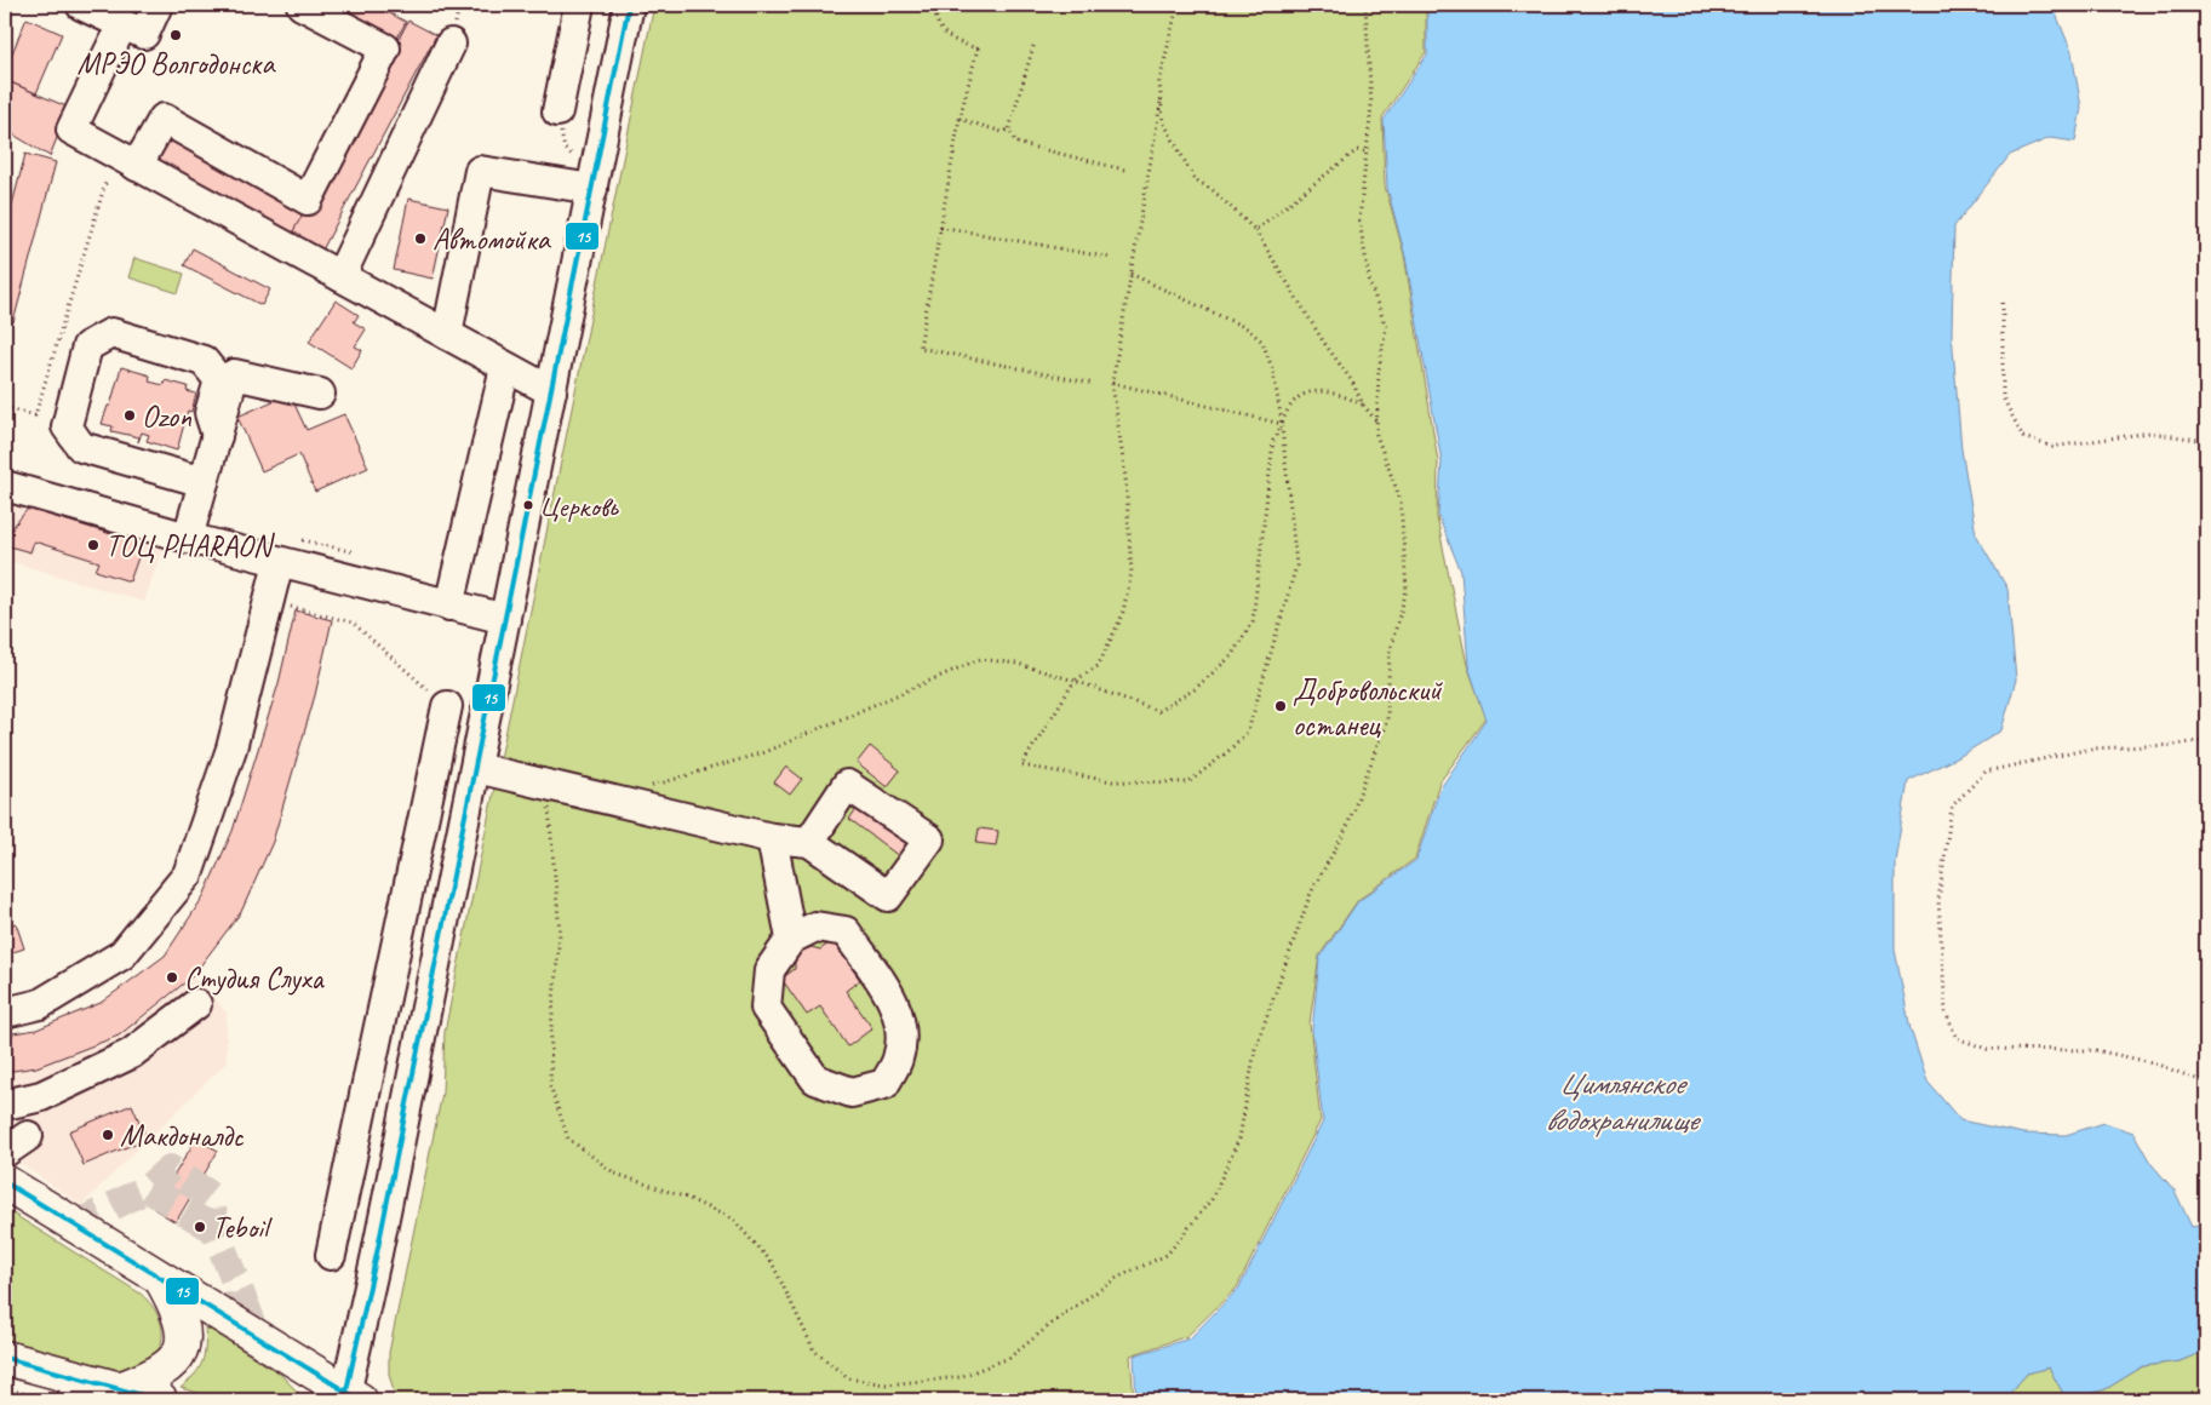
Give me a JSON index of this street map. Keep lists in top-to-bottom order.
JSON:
{
  "water": ["Цимлянское водохранилище"],
  "places": [
    "МРЭО Волгодонска",
    "Автомойка",
    "Ozon",
    "Церковь",
    "ТОЦ PHARAON",
    "Добровольский останец",
    "Студия Слуха",
    "Макдоналдс",
    "Teboil"
  ],
  "lines": ["transit line 15"]
}
